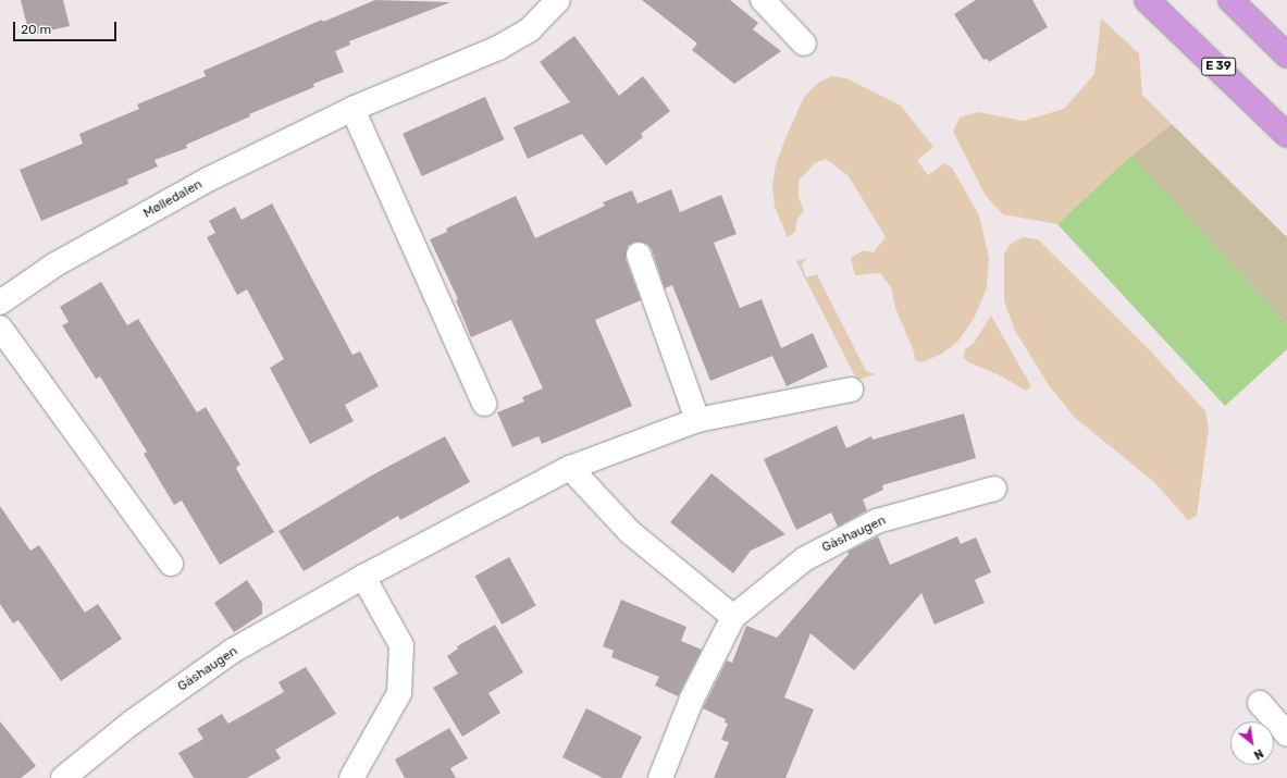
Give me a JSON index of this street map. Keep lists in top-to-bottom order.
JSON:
{
  "streets": {
    "highway": ["E 39"],
    "street": ["Mølledalen", "Gåshaugen"]
  },
  "scale_bar": "20 m",
  "north": "bottom right"
}
